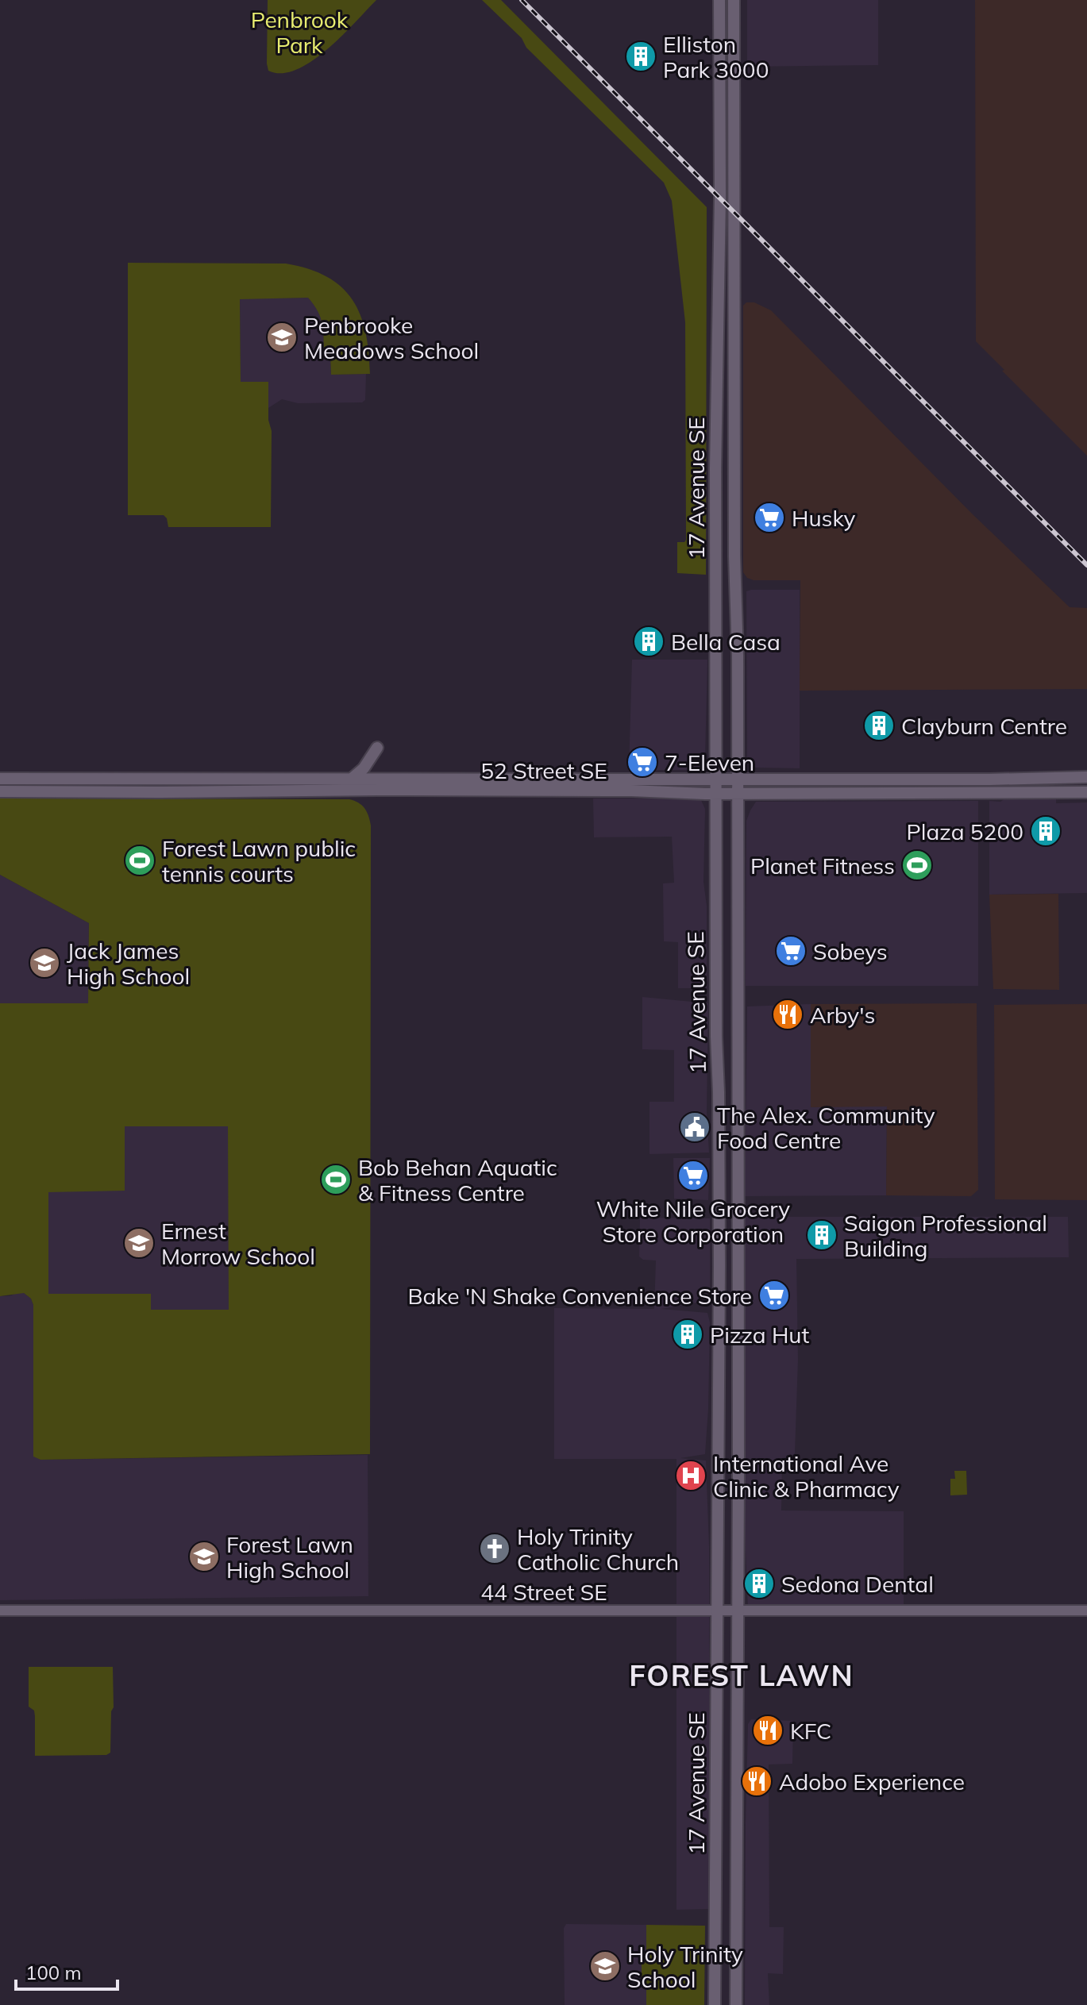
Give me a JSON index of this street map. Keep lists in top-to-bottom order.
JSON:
{
  "streets": {
    "main road": ["17 Avenue SE", "52 Street SE"],
    "street": ["44 Street SE"]
  },
  "crossings": [
    ["17 Avenue SE", "52 Street SE"],
    ["17 Avenue SE", "44 Street SE"]
  ],
  "districts": ["FOREST LAWN"],
  "parks": ["Penbrook Park"],
  "places": {
    "building": [
      "Elliston Park 3000",
      "Bella Casa",
      "Clayburn Centre",
      "Plaza 5200",
      "Saigon Professional Building",
      "Pizza Hut",
      "Sedona Dental"
    ],
    "school or university": [
      "Penbrooke Meadows School",
      "Jack James High School",
      "Ernest Morrow School",
      "Forest Lawn High School",
      "Holy Trinity School"
    ],
    "supermarket": [
      "Husky",
      "7-Eleven",
      "Sobeys",
      "White Nile Grocery Store Corporation",
      "Bake 'N Shake Convenience Store"
    ],
    "sports": ["Forest Lawn public tennis courts", "Planet Fitness", "Bob Behan Aquatic & Fitness Centre"],
    "restaurant": ["Arby's", "KFC", "Adobo Experience"],
    "public building": ["The Alex. Community Food Centre"],
    "hospital": ["International Ave Clinic & Pharmacy"],
    "church": ["Holy Trinity Catholic Church"]
  },
  "scale_bar": "100 m"
}
